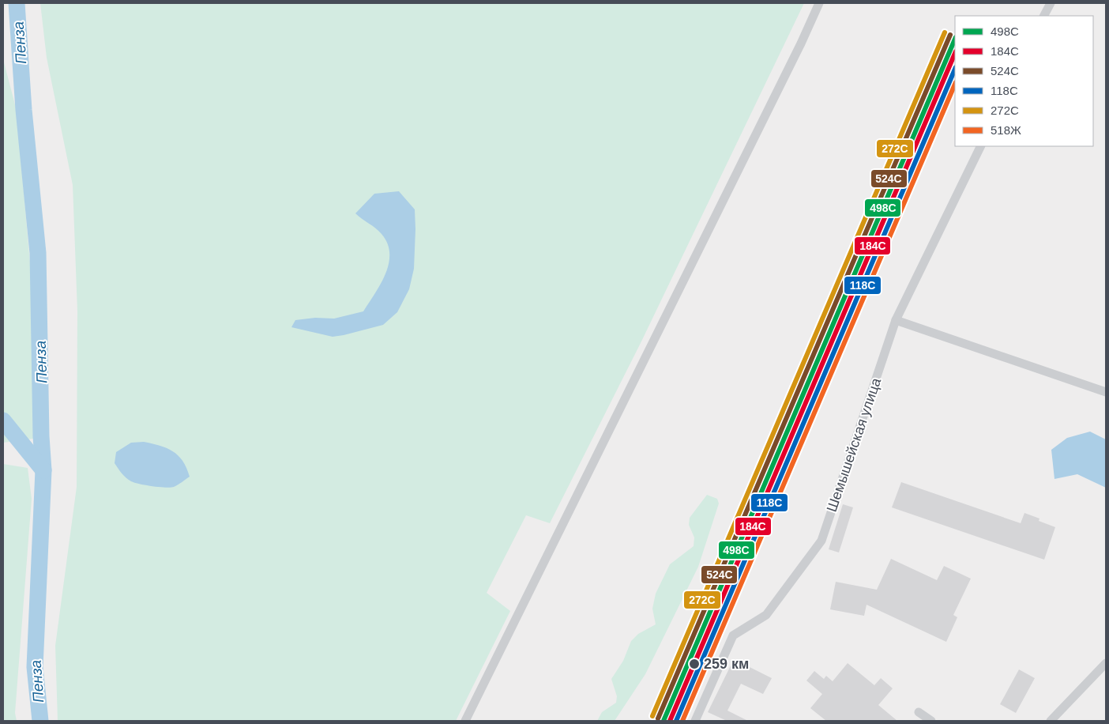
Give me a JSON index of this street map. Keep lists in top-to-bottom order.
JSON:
{
  "streets": {
    "street": ["Шемышейская улица"]
  },
  "water": ["Пенза"],
  "places": ["259 км"],
  "lines": [
    "transit line 272С",
    "transit line 524С",
    "transit line 498С",
    "transit line 184С",
    "transit line 118С",
    "transit line 518Ж"
  ],
  "legend": [
    "498С",
    "184С",
    "524С",
    "118С",
    "272С",
    "518Ж"
  ]
}
